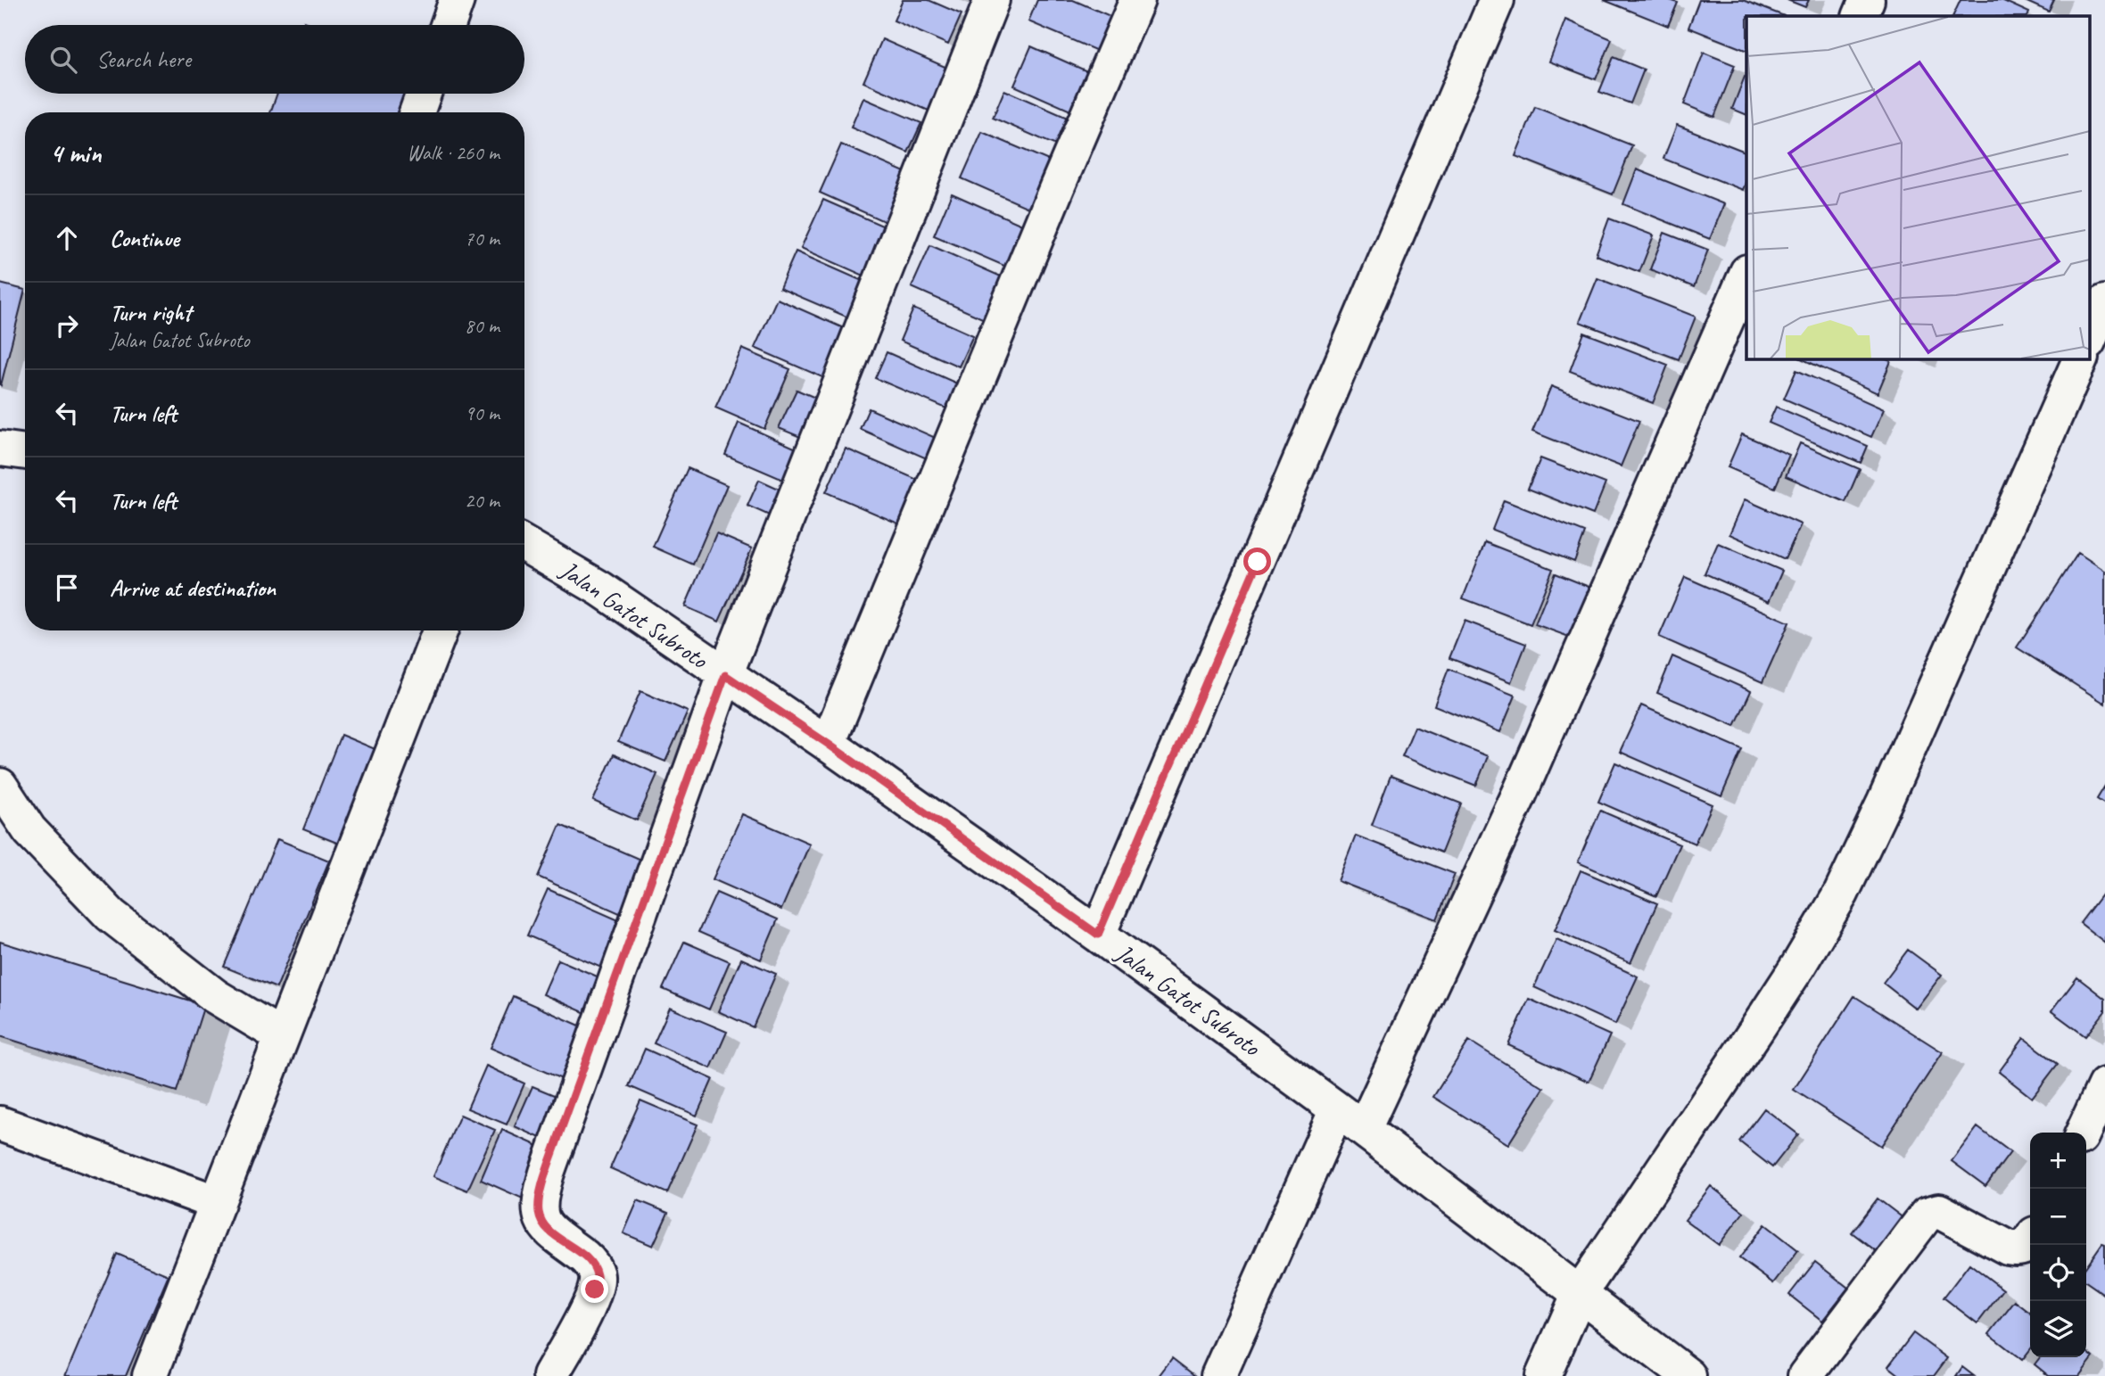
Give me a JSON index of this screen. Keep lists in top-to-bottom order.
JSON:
{
  "streets": {
    "street": ["Jalan Gatot Subroto"]
  },
  "page": {
    "search": "Search here",
    "heading": ["4 min", "Walk · 260 m"],
    "list": [
      ["Continue", "70 m"],
      ["Turn right", "Jalan Gatot Subroto", "80 m"],
      ["Turn left", "90 m"],
      ["Turn left", "20 m"],
      "Arrive at destination"
    ],
    "map_buttons": ["+", "−"]
  }
}
